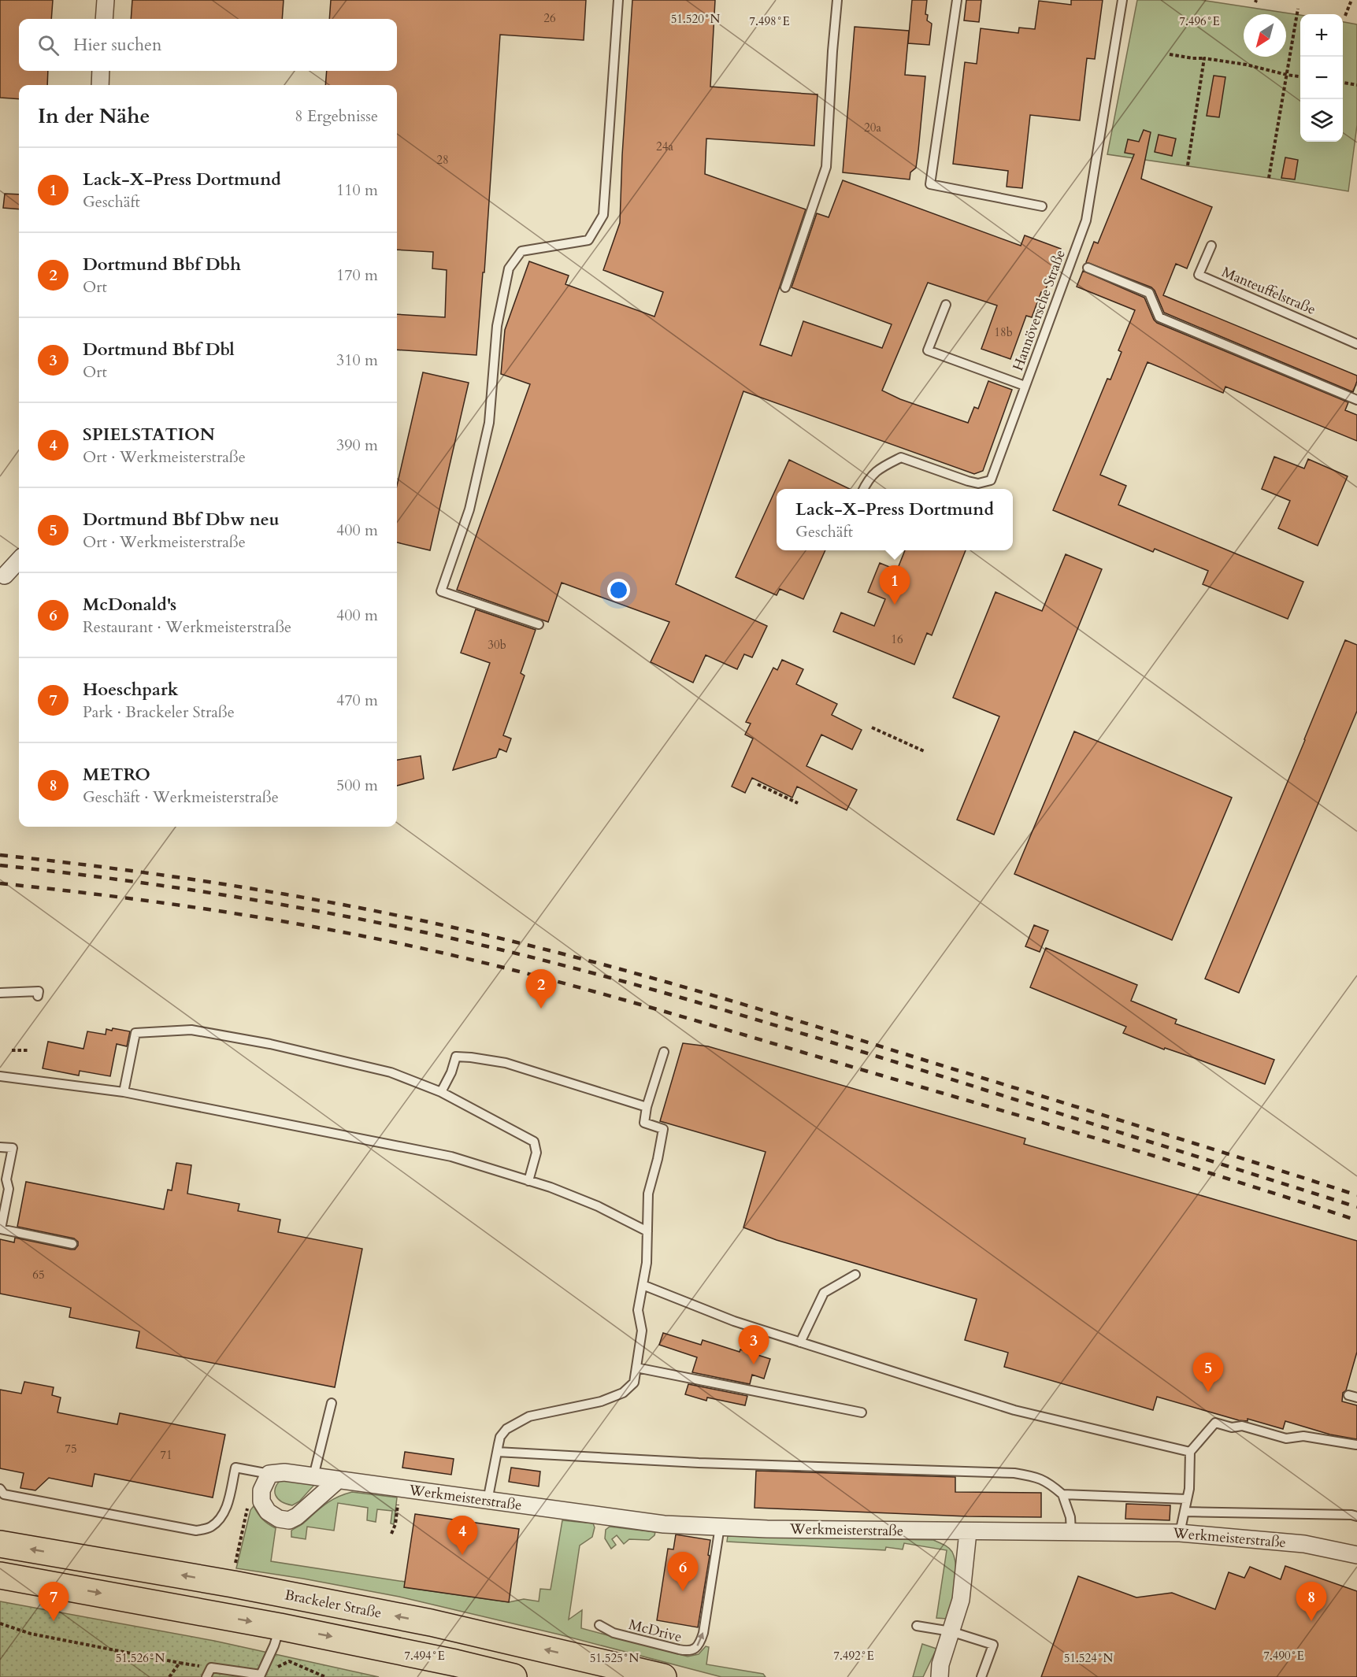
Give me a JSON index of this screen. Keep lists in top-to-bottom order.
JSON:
{
  "streets": {
    "highway": ["Brackeler Straße"],
    "street": ["Werkmeisterstraße"],
    "lane": ["Manteuffelstraße", "Hannöversche Straße", "McDrive"]
  },
  "crossings": [
    ["Werkmeisterstraße", "McDrive"]
  ],
  "house_numbers": [
    "26",
    "20a",
    "24a",
    "28",
    "18b",
    "16",
    "30b",
    "65",
    "75",
    "71"
  ],
  "north": "bottom left",
  "page": {
    "map_buttons": ["+", "−"],
    "search": "Hier suchen",
    "heading": ["In der Nähe", "8 Ergebnisse"],
    "list": [
      {
        "mark": "1",
        "name": "Lack-X-Press Dortmund",
        "note": "Geschäft",
        "value": "110 m"
      },
      {
        "mark": "2",
        "name": "Dortmund Bbf Dbh",
        "note": "Ort",
        "value": "170 m"
      },
      {
        "mark": "3",
        "name": "Dortmund Bbf Dbl",
        "note": "Ort",
        "value": "310 m"
      },
      {
        "mark": "4",
        "name": "SPIELSTATION",
        "note": "Ort · Werkmeisterstraße",
        "value": "390 m"
      },
      {
        "mark": "5",
        "name": "Dortmund Bbf Dbw neu",
        "note": "Ort · Werkmeisterstraße",
        "value": "400 m"
      },
      {
        "mark": "6",
        "name": "McDonald's",
        "note": "Restaurant · Werkmeisterstraße",
        "value": "400 m"
      },
      {
        "mark": "7",
        "name": "Hoeschpark",
        "note": "Park · Brackeler Straße",
        "value": "470 m"
      },
      {
        "mark": "8",
        "name": "METRO",
        "note": "Geschäft · Werkmeisterstraße",
        "value": "500 m"
      }
    ],
    "popup": ["Lack-X-Press Dortmund", "Geschäft"],
    "pins": [
      "1",
      "2",
      "3",
      "5",
      "4",
      "6",
      "7",
      "8"
    ]
  },
  "coordinates": [
    "51.520°N",
    "7.498°E",
    "7.496°E",
    "7.494°E",
    "7.492°E",
    "7.490°E",
    "51.526°N",
    "51.525°N",
    "51.524°N"
  ]
}
